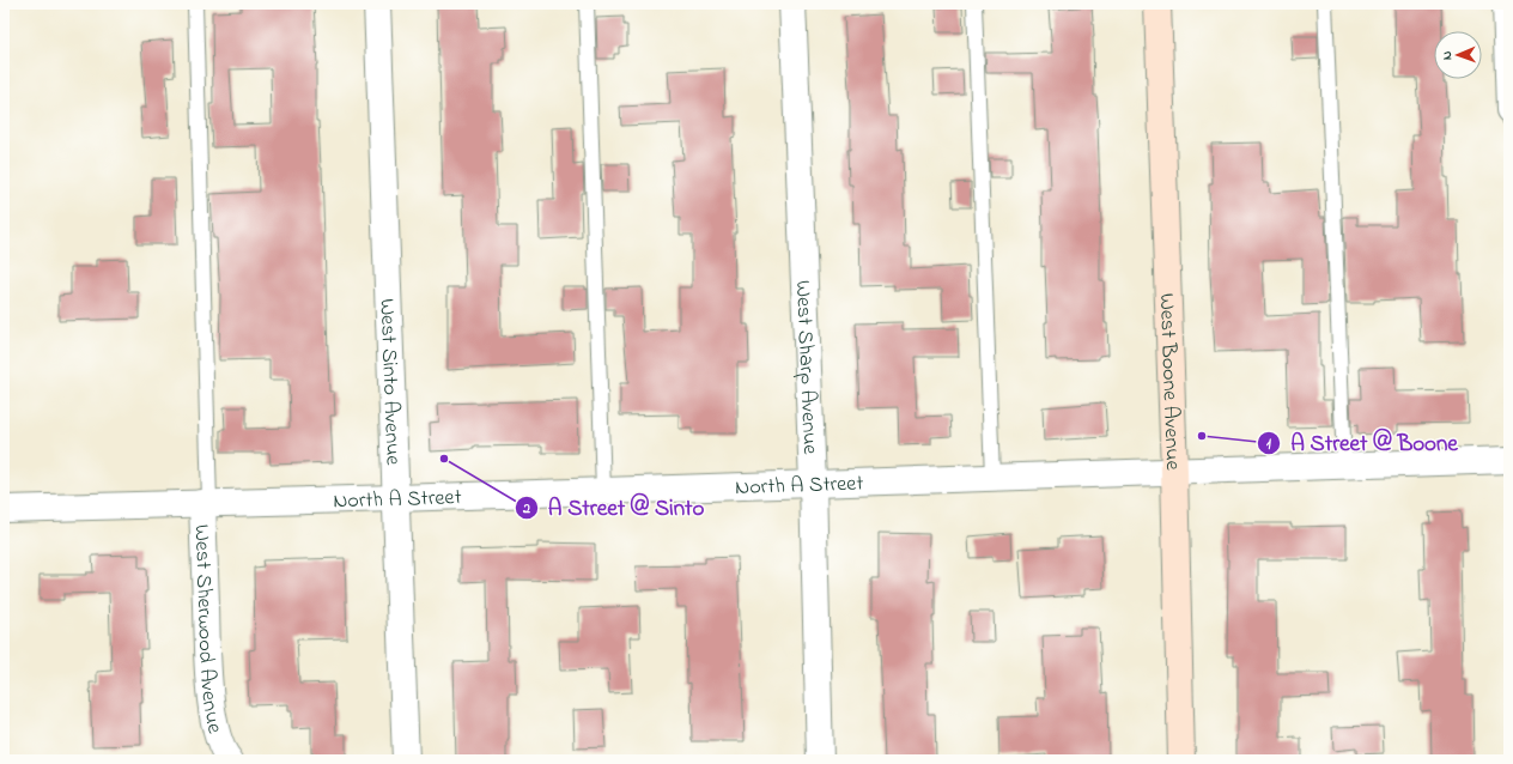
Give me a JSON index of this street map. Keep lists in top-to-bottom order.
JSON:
{
  "streets": {
    "main road": ["West Boone Avenue"],
    "street": [
      "West Sharp Avenue",
      "West Sinto Avenue",
      "North A Street",
      "West Sherwood Avenue"
    ]
  },
  "crossings": [
    ["West Sharp Avenue", "North A Street"],
    ["West Sinto Avenue", "North A Street"],
    ["West Boone Avenue", "North A Street"],
    ["North A Street", "West Sherwood Avenue"]
  ],
  "places": ["A Street @ Boone", "A Street @ Sinto"],
  "north": "left"
}
